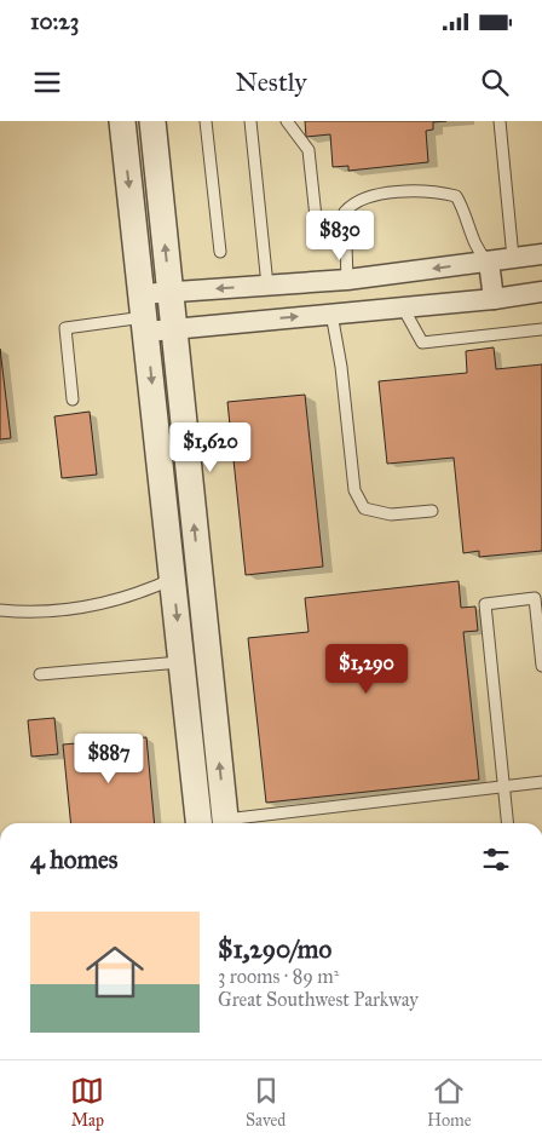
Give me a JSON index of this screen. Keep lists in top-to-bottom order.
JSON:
{
  "page": {
    "status": "10:23",
    "header": "Nestly",
    "price": [
      "$830",
      "$1,620",
      "$1,290",
      "$887"
    ],
    "heading": "4 homes",
    "list": [
      {
        "name": "$1,290/mo",
        "note": "3 rooms · 89 m² · Great Southwest Parkway"
      }
    ],
    "tabs": ["Map", "Saved", "Home"]
  }
}
